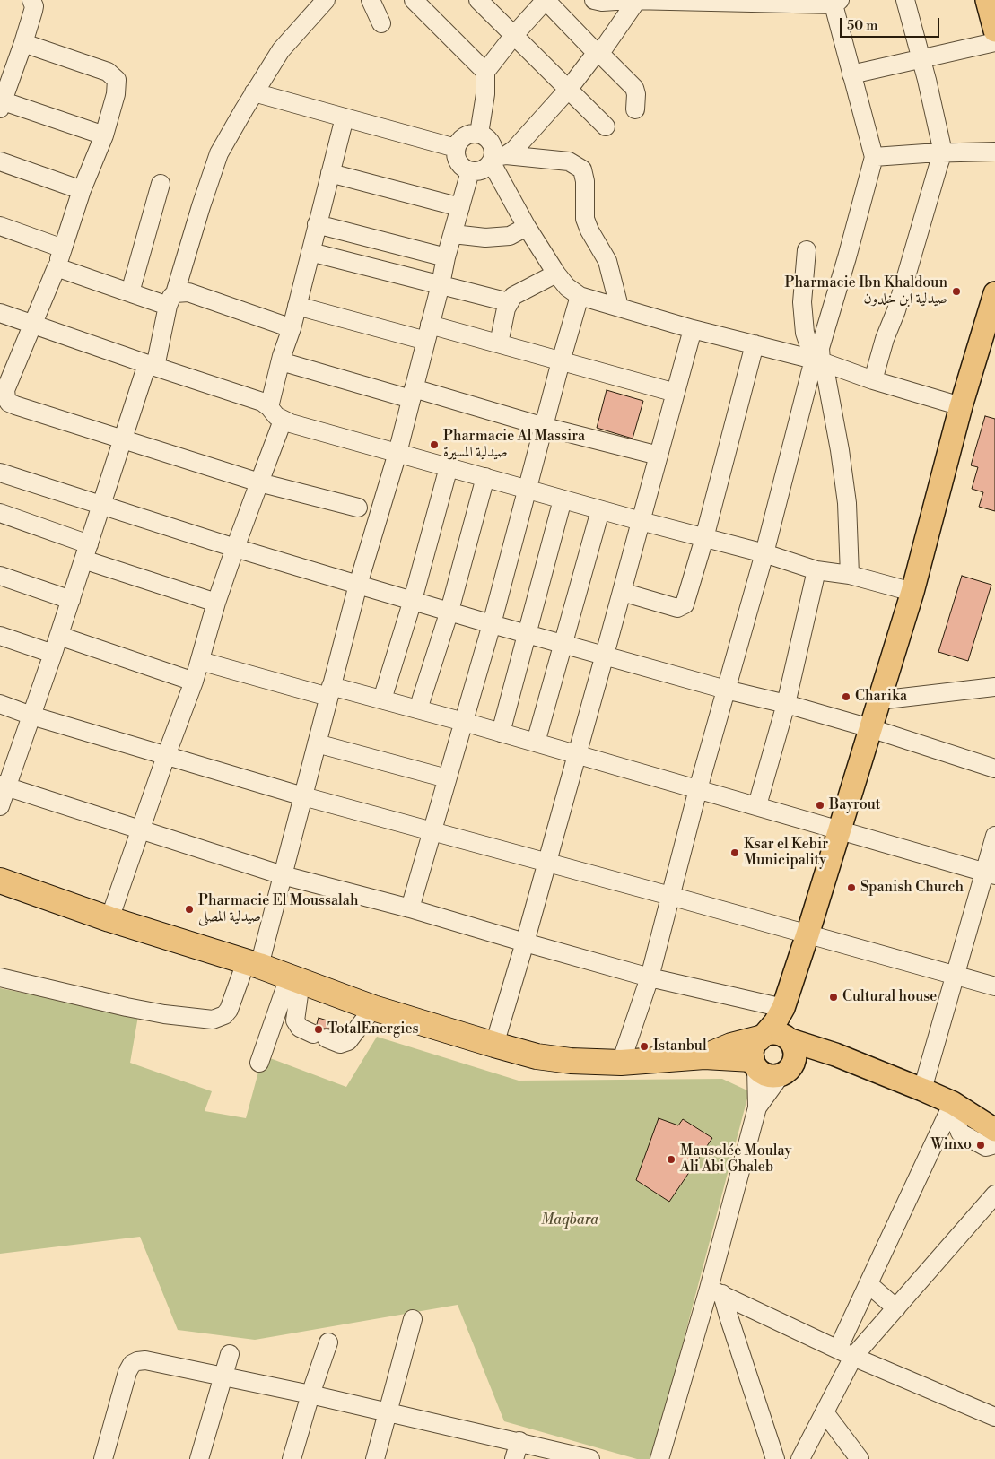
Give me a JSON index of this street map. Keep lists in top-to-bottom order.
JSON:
{
  "parks": ["Maqbara"],
  "places": [
    "Pharmacie Ibn Khaldoun صيدلية ابن خلدون",
    "Pharmacie Al Massira صيدلية المسيرة",
    "Charika",
    "Bayrout",
    "Ksar el Kebir Municipality",
    "Spanish Church",
    "Pharmacie El Moussalah صيدلية المصلى",
    "Cultural house",
    "TotalEnergies",
    "Istanbul",
    "Winxo",
    "Mausolée Moulay Ali Abi Ghaleb"
  ],
  "scale_bar": "50 m"
}
